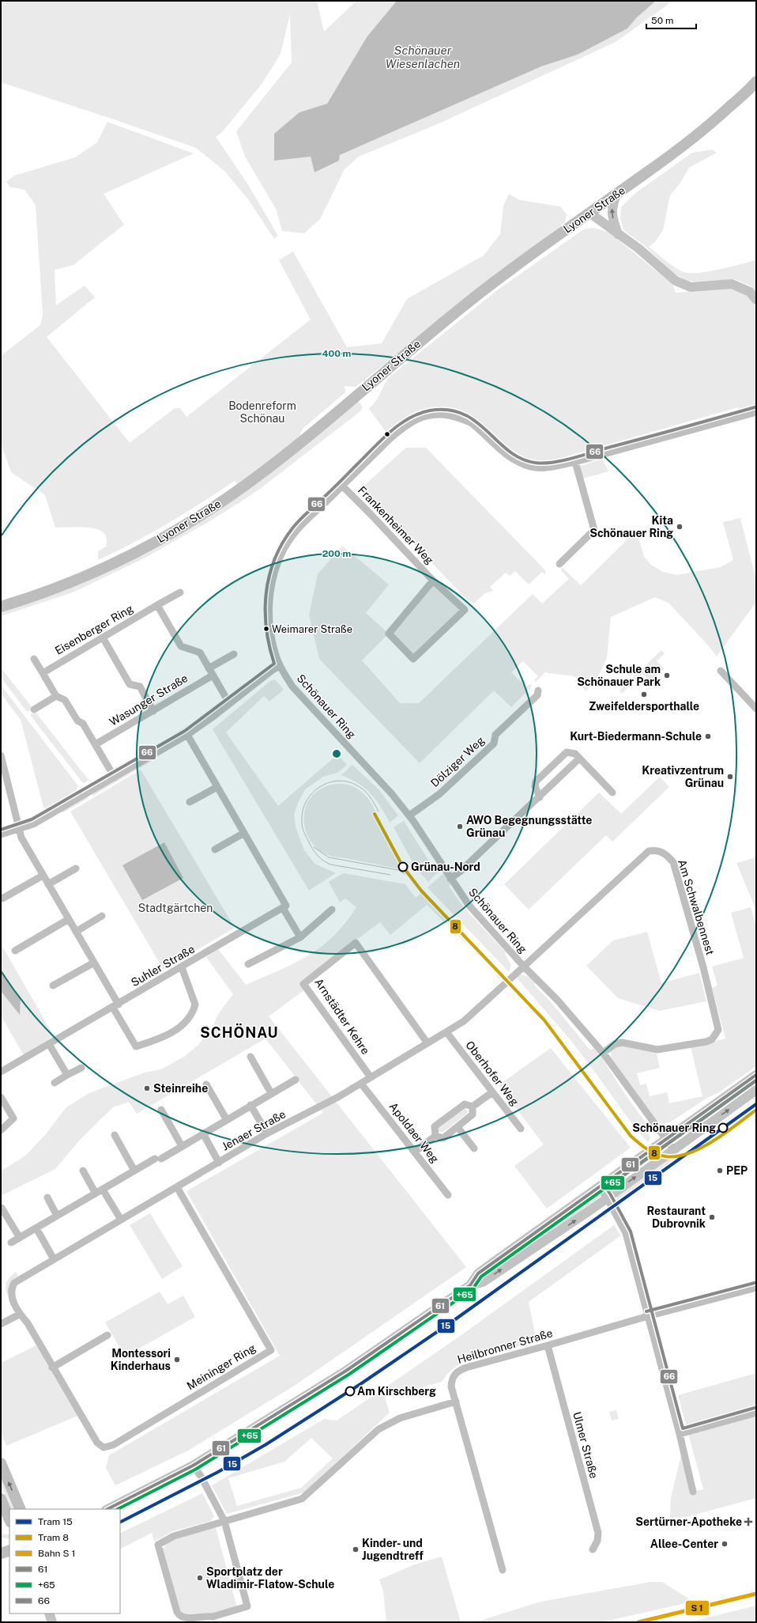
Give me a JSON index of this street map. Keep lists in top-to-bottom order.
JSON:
{
  "streets": {
    "main road": ["Lyoner Straße"],
    "street": [
      "Frankenheimer Weg",
      "Eisenberger Ring",
      "Wasunger Straße",
      "Schönauer Ring",
      "Dölziger Weg",
      "Am Schwalbennest",
      "Suhler Straße",
      "Arnstädter Kehre",
      "Oberhofer Weg",
      "Jenaer Straße",
      "Apoldaer Weg",
      "Heilbronner Straße",
      "Meininger Ring",
      "Ulmer Straße"
    ]
  },
  "crossings": [
    ["Frankenheimer Weg", "Schönauer Ring"],
    ["Schönauer Ring", "Dölziger Weg"],
    ["Schönauer Ring", "Am Schwalbennest"],
    ["Schönauer Ring", "Jenaer Straße"],
    ["Am Schwalbennest", "Jenaer Straße"],
    ["Arnstädter Kehre", "Jenaer Straße"],
    ["Oberhofer Weg", "Jenaer Straße"],
    ["Jenaer Straße", "Apoldaer Weg"],
    ["Jenaer Straße", "Meininger Ring"],
    ["Heilbronner Straße", "Ulmer Straße"]
  ],
  "districts": ["SCHÖNAU"],
  "water": ["Schönauer Wiesenlachen"],
  "parks": ["Bodenreform Schönau", "Stadtgärtchen"],
  "places": {
    "other": [
      "Kita Schönauer Ring",
      "Weimarer Straße",
      "Schule am Schönauer Park",
      "Zweifeldersporthalle",
      "Kurt-Biedermann-Schule",
      "Kreativzentrum Grünau",
      "AWO Begegnungsstätte Grünau",
      "Grünau-Nord",
      "Steinreihe",
      "Schönauer Ring",
      "PEP",
      "Restaurant Dubrovnik",
      "Montessori Kinderhaus",
      "Am Kirschberg",
      "Allee-Center",
      "Kinder- und Jugendtreff",
      "Sportplatz der Wladimir-Flatow-Schule"
    ],
    "health": ["Sertürner-Apotheke"]
  },
  "lines": [
    "transit line 66",
    "tram line 8",
    "transit line 61",
    "transit line +65",
    "tram line 15"
  ],
  "legend": [
    "Tram 15",
    "Tram 8",
    "Bahn S 1",
    "61",
    "+65",
    "66"
  ],
  "scale_bar": "50 m",
  "rings": ["400 m", "200 m"]
}
